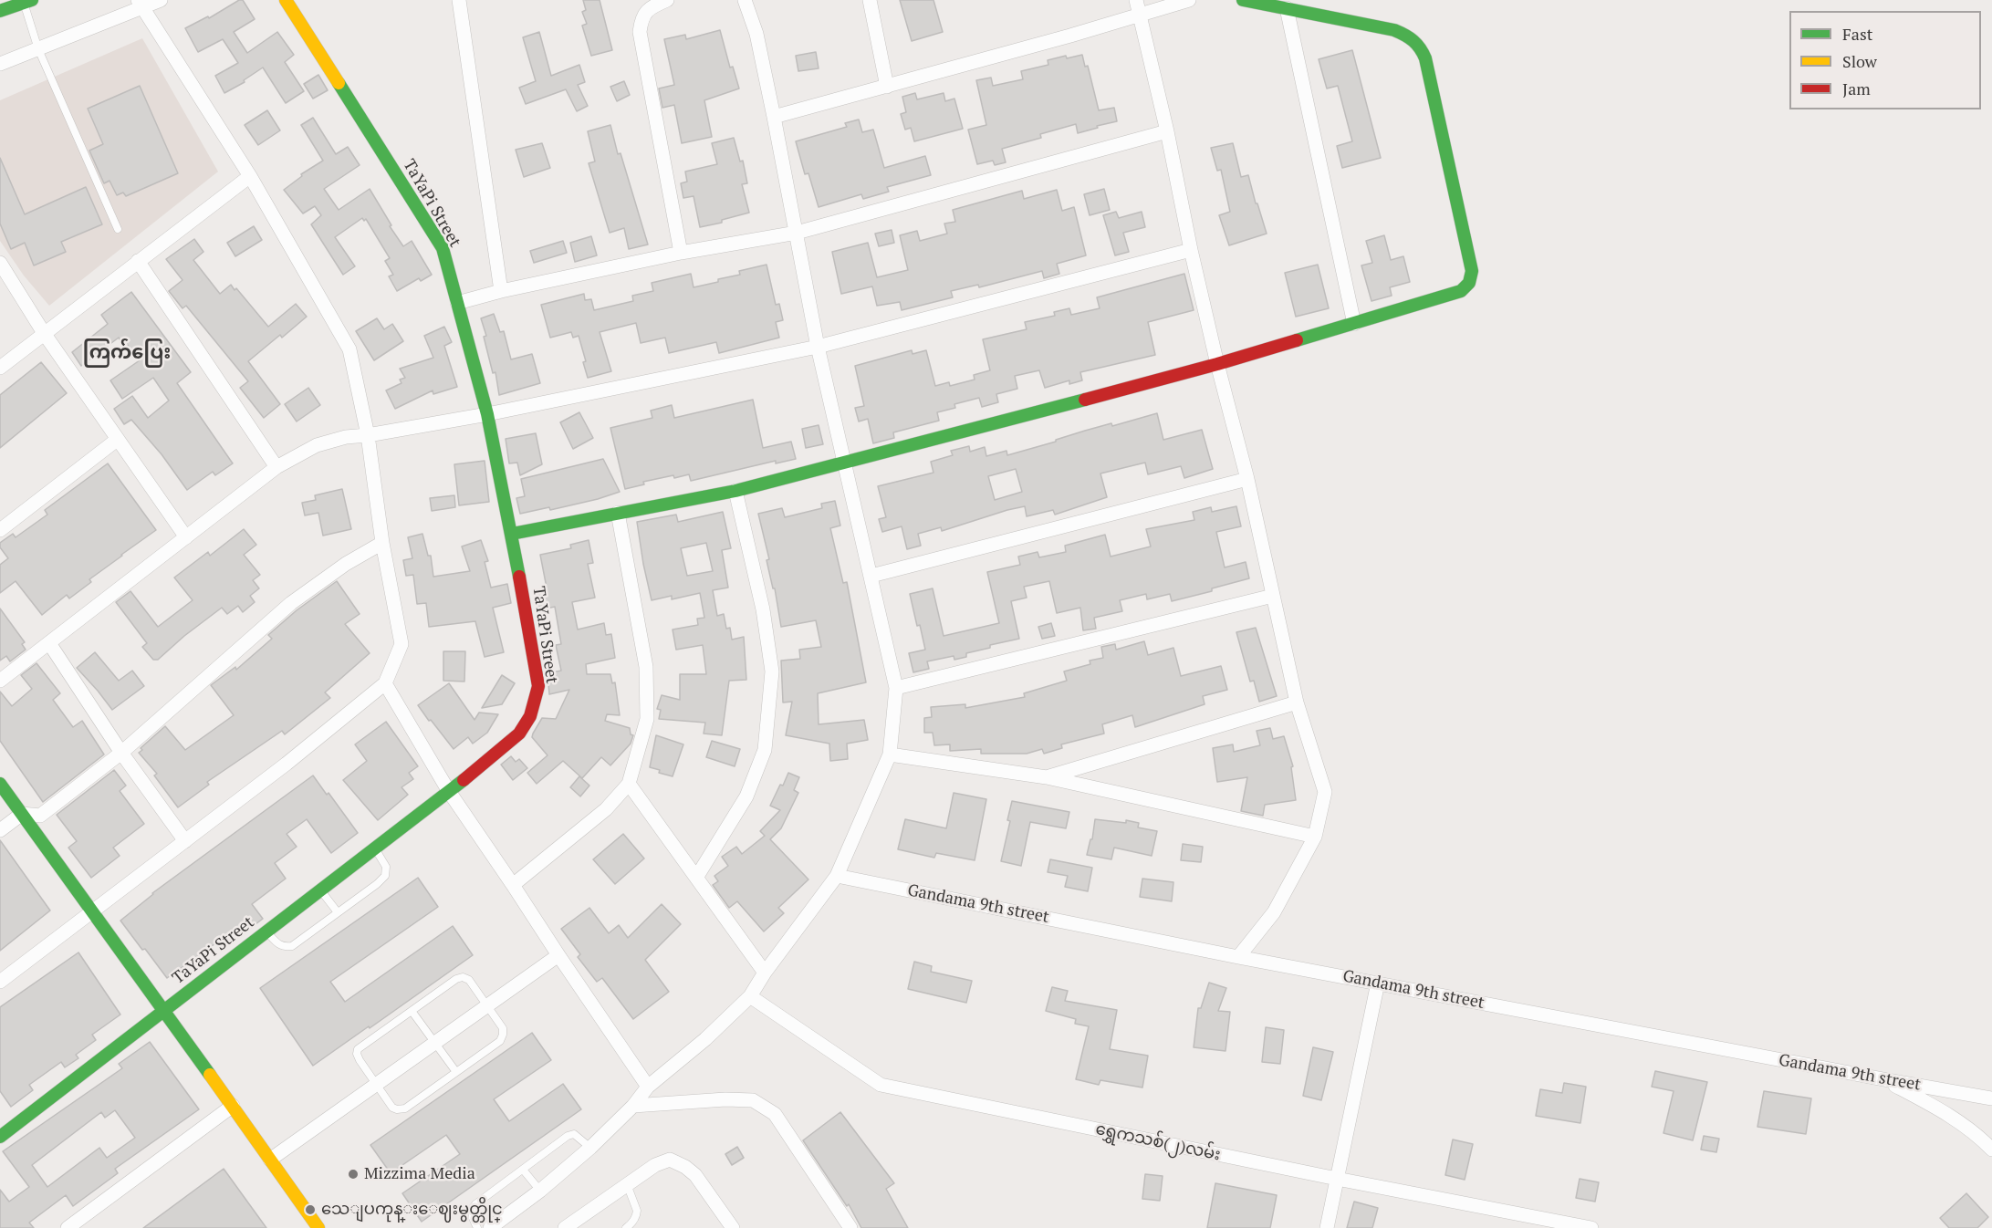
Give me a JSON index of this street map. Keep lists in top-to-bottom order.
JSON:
{
  "streets": {
    "street": ["TaYaPi Street", "Gandama 9th street", "ရွှေကသစ်(၂)လမ်း"]
  },
  "districts": ["ကြက်ပြေး"],
  "places": ["Mizzima Media", "သေျပကုန္းေဈးမွတ္တိုင္"],
  "legend": ["Fast", "Slow", "Jam"]
}
